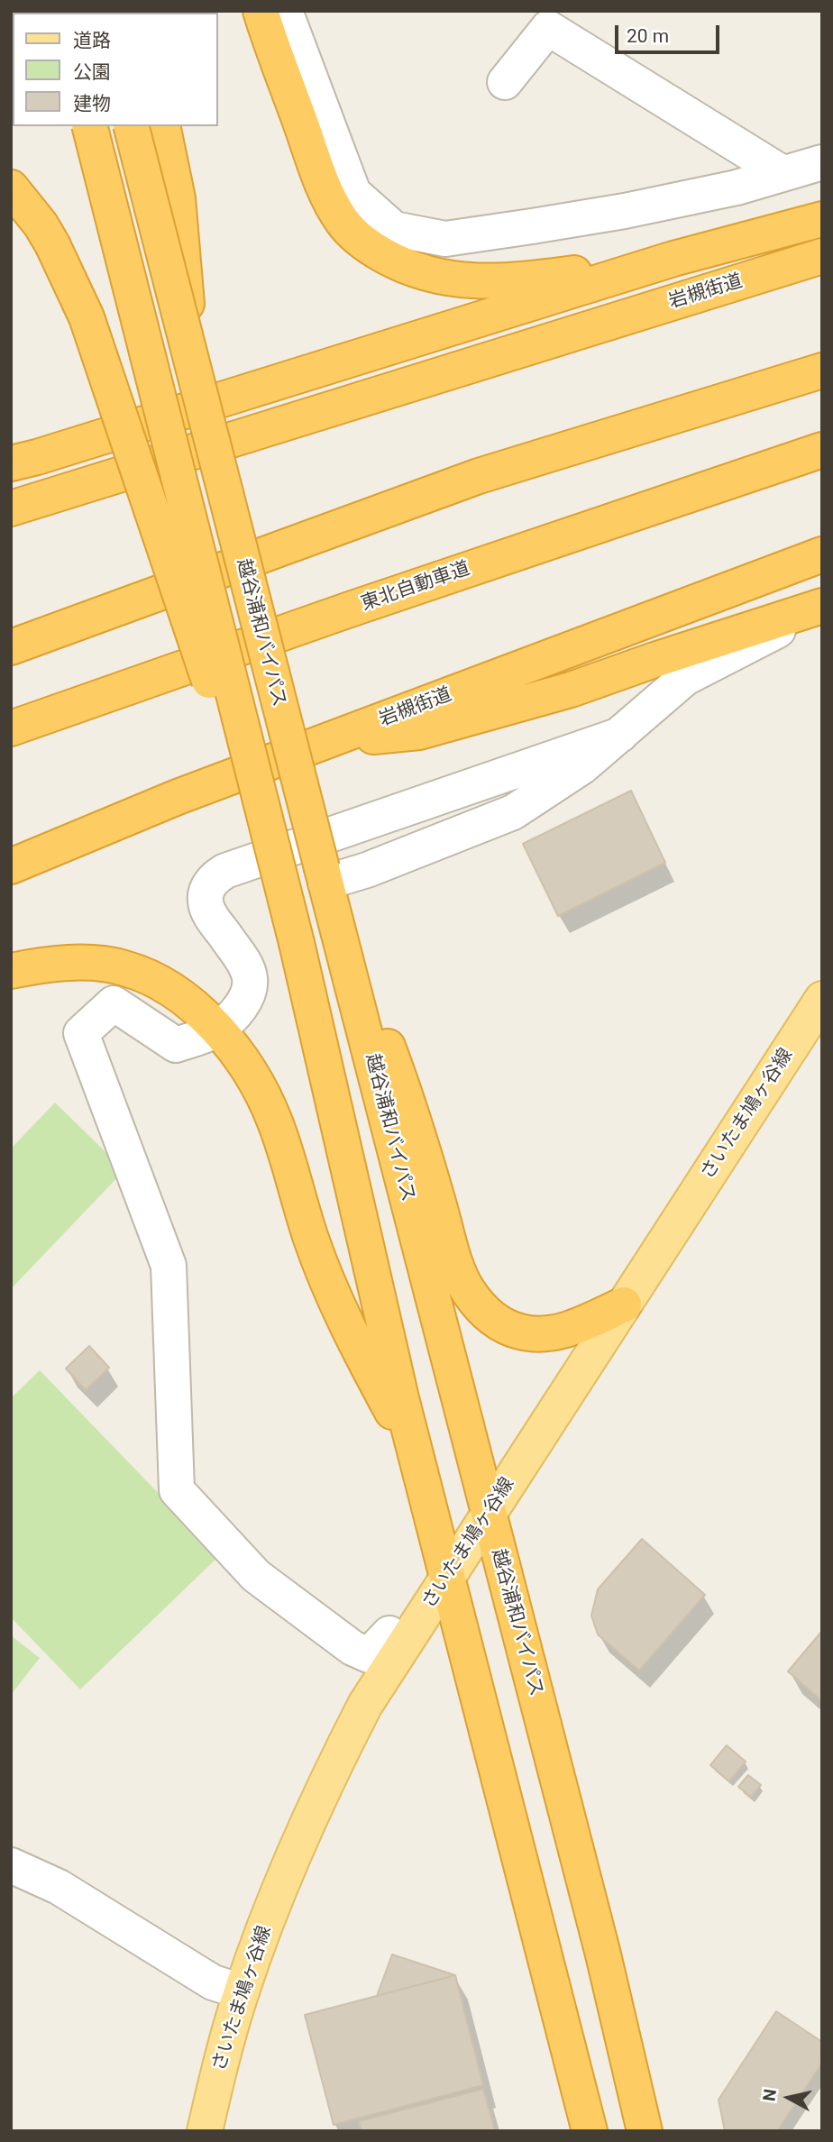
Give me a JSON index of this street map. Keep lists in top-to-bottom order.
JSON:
{
  "streets": {
    "highway": ["岩槻街道", "東北自動車道", "越谷浦和バイパス"],
    "main road": ["さいたま鳩ヶ谷線"]
  },
  "crossings": [
    ["越谷浦和バイパス", "さいたま鳩ヶ谷線"]
  ],
  "legend": ["道路", "公園", "建物"],
  "scale_bar": "20 m",
  "north": "left"
}
